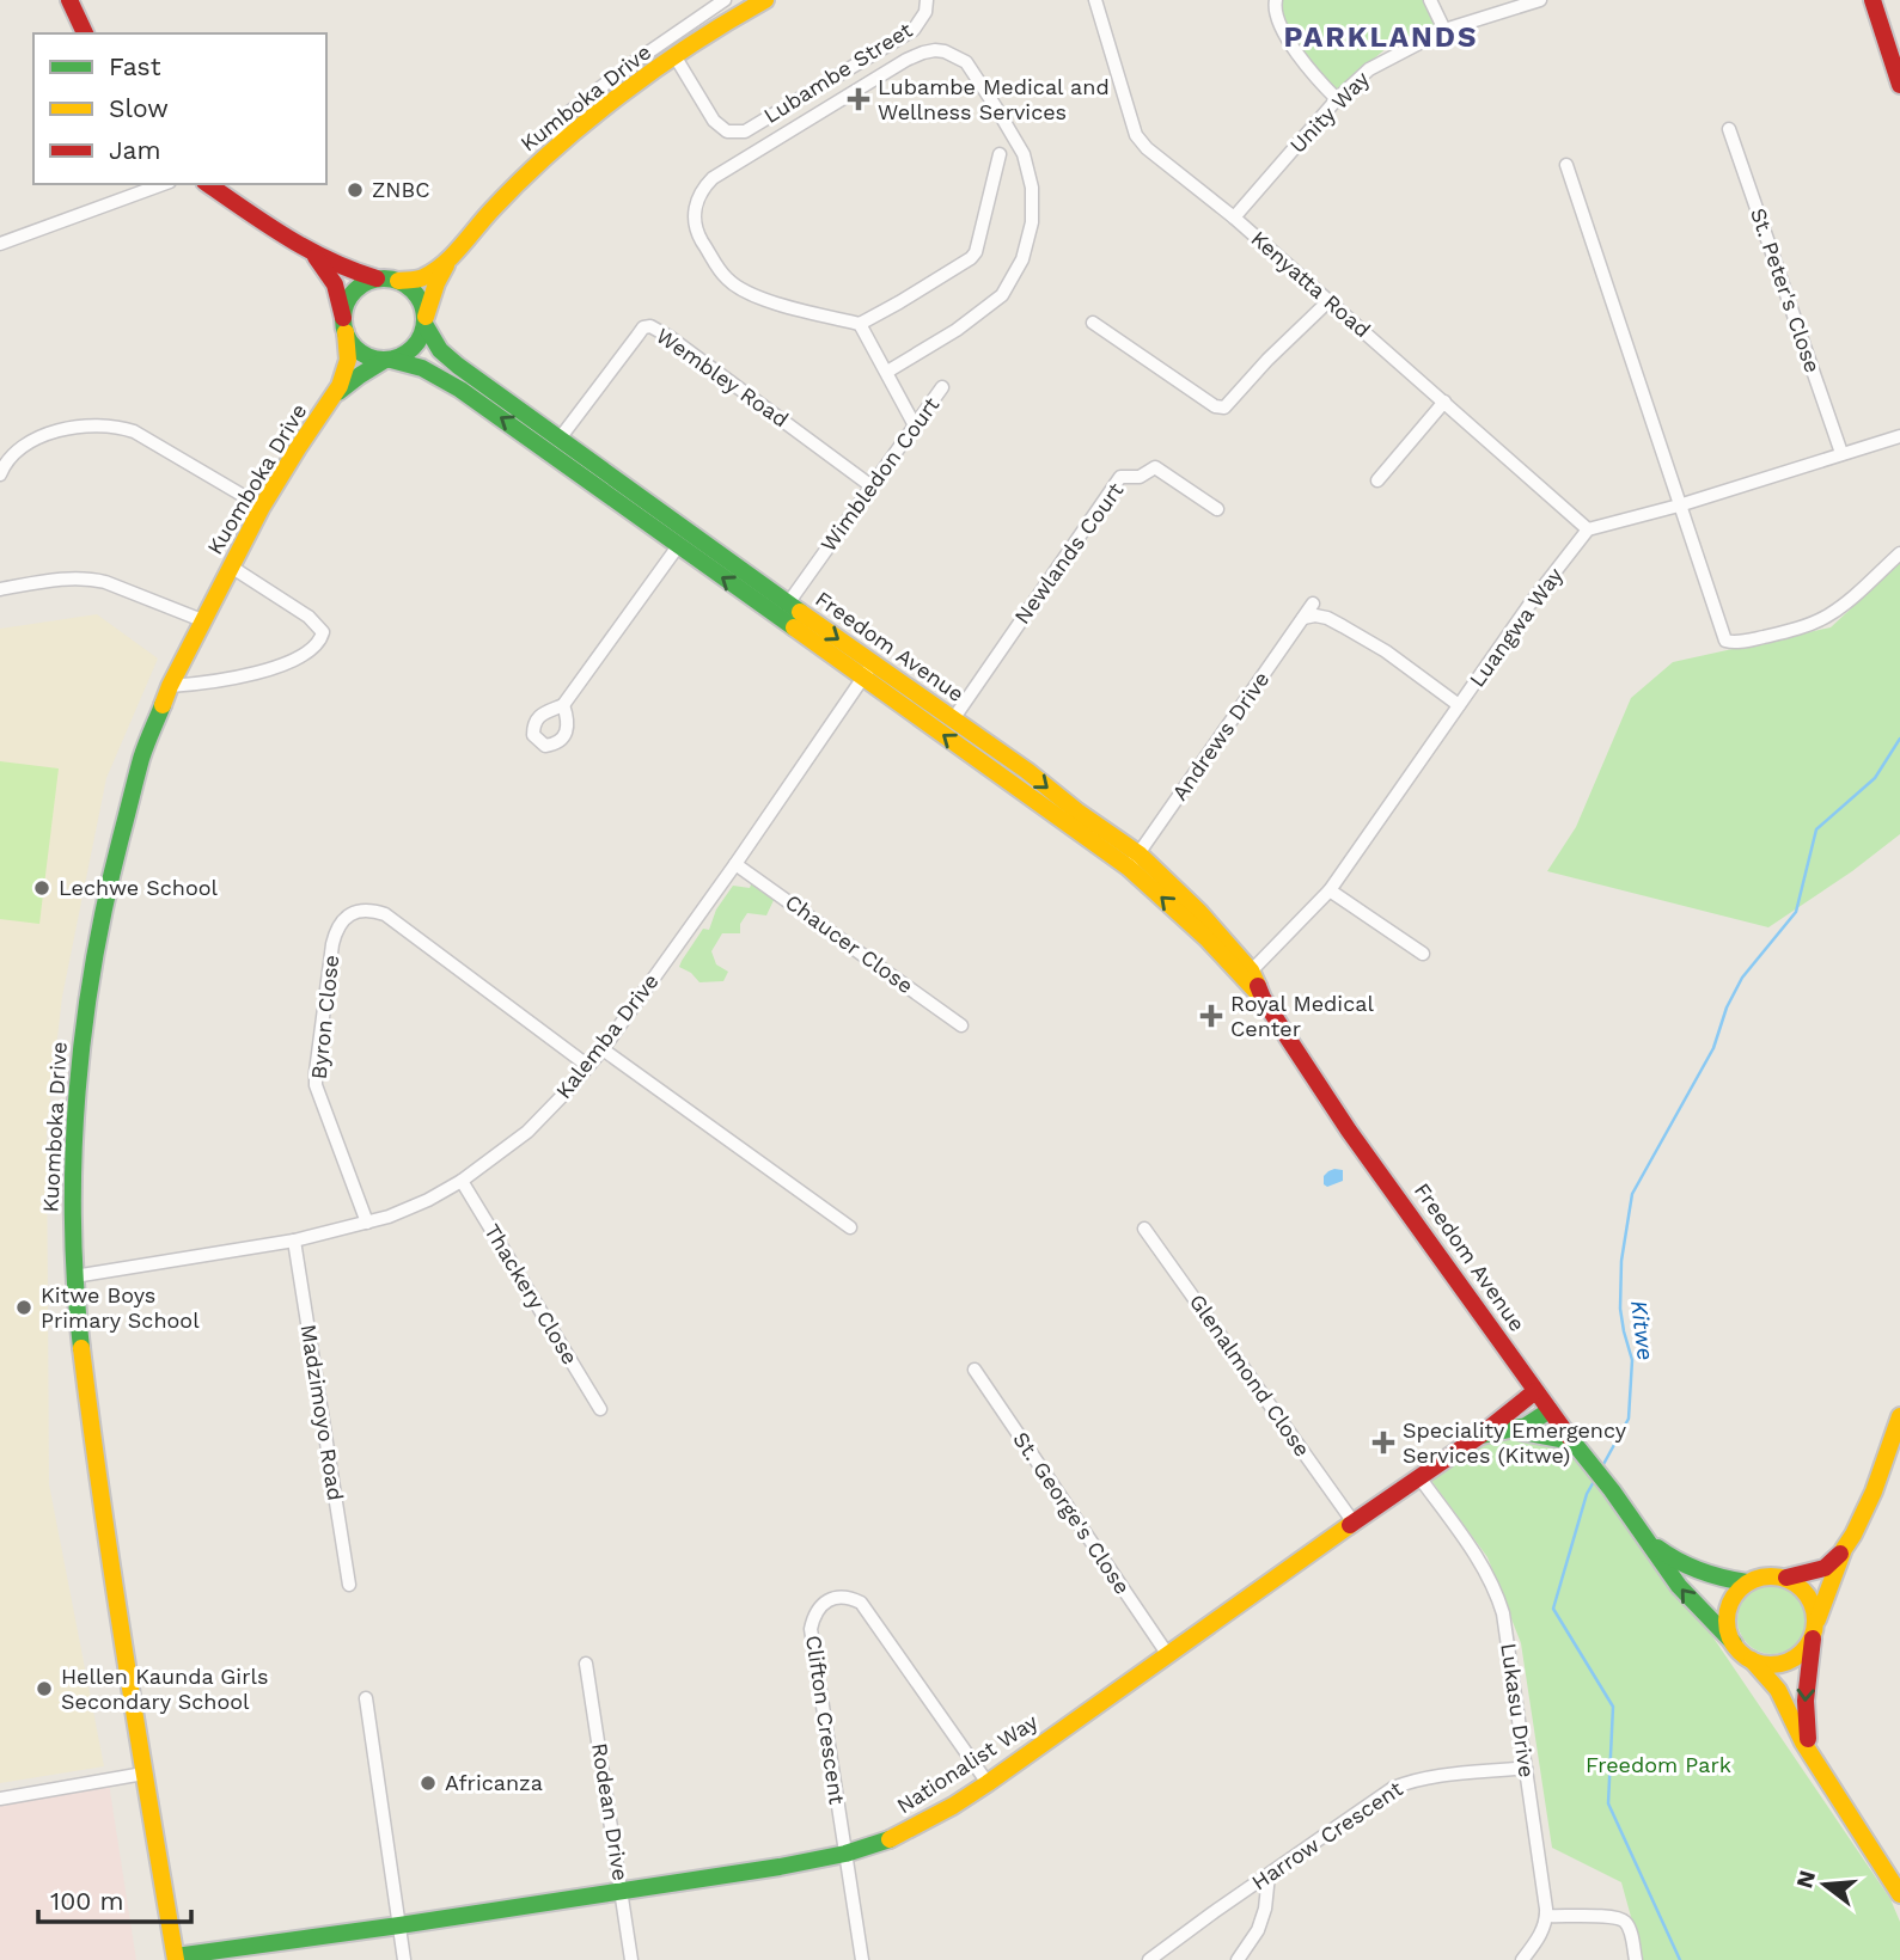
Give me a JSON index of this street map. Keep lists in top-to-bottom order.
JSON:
{
  "streets": {
    "main road": [
      "Kumboka Drive",
      "Kuomboka Drive",
      "Freedom Avenue",
      "Nationalist Way"
    ],
    "street": [
      "Lubambe Street",
      "Unity Way",
      "Kenyatta Road",
      "St. Peter's Close",
      "Wembley Road",
      "Wimbledon Court",
      "Newlands Court",
      "Luangwa Way",
      "Andrews Drive",
      "Chaucer Close",
      "Byron Close",
      "Kalemba Drive",
      "Thackery Close",
      "Glenalmond Close",
      "Madzimoyo Road",
      "St. George's Close",
      "Lukasu Drive",
      "Clifton Crescent",
      "Rodean Drive",
      "Harrow Crescent"
    ]
  },
  "crossings": [
    ["Lubambe Street", "Kumboka Drive"],
    ["Unity Way", "Kenyatta Road"],
    ["Kenyatta Road", "Luangwa Way"],
    ["Wembley Road", "Wimbledon Court"],
    ["Wembley Road", "Freedom Avenue"],
    ["Wimbledon Court", "Freedom Avenue"],
    ["Kuomboka Drive", "Kalemba Drive"],
    ["Kuomboka Drive", "Nationalist Way"],
    ["Newlands Court", "Freedom Avenue"],
    ["Luangwa Way", "Freedom Avenue"],
    ["Freedom Avenue", "Andrews Drive"],
    ["Freedom Avenue", "Kalemba Drive"],
    ["Freedom Avenue", "Nationalist Way"],
    ["Chaucer Close", "Kalemba Drive"],
    ["Byron Close", "Kalemba Drive"],
    ["Kalemba Drive", "Thackery Close"],
    ["Kalemba Drive", "Madzimoyo Road"],
    ["Glenalmond Close", "Nationalist Way"],
    ["St. George's Close", "Nationalist Way"],
    ["Lukasu Drive", "Nationalist Way"],
    ["Lukasu Drive", "Harrow Crescent"],
    ["Clifton Crescent", "Nationalist Way"],
    ["Nationalist Way", "Rodean Drive"]
  ],
  "districts": ["PARKLANDS"],
  "water": ["Kitwe"],
  "parks": ["Freedom Park"],
  "places": {
    "health": ["Lubambe Medical and Wellness Services", "Royal Medical Center", "Speciality Emergency Services (Kitwe)"],
    "other": [
      "ZNBC",
      "Lechwe School",
      "Kitwe Boys Primary School",
      "Hellen Kaunda Girls Secondary School",
      "Africanza"
    ]
  },
  "legend": ["Fast", "Slow", "Jam"],
  "scale_bar": "100 m",
  "north": "left"
}
